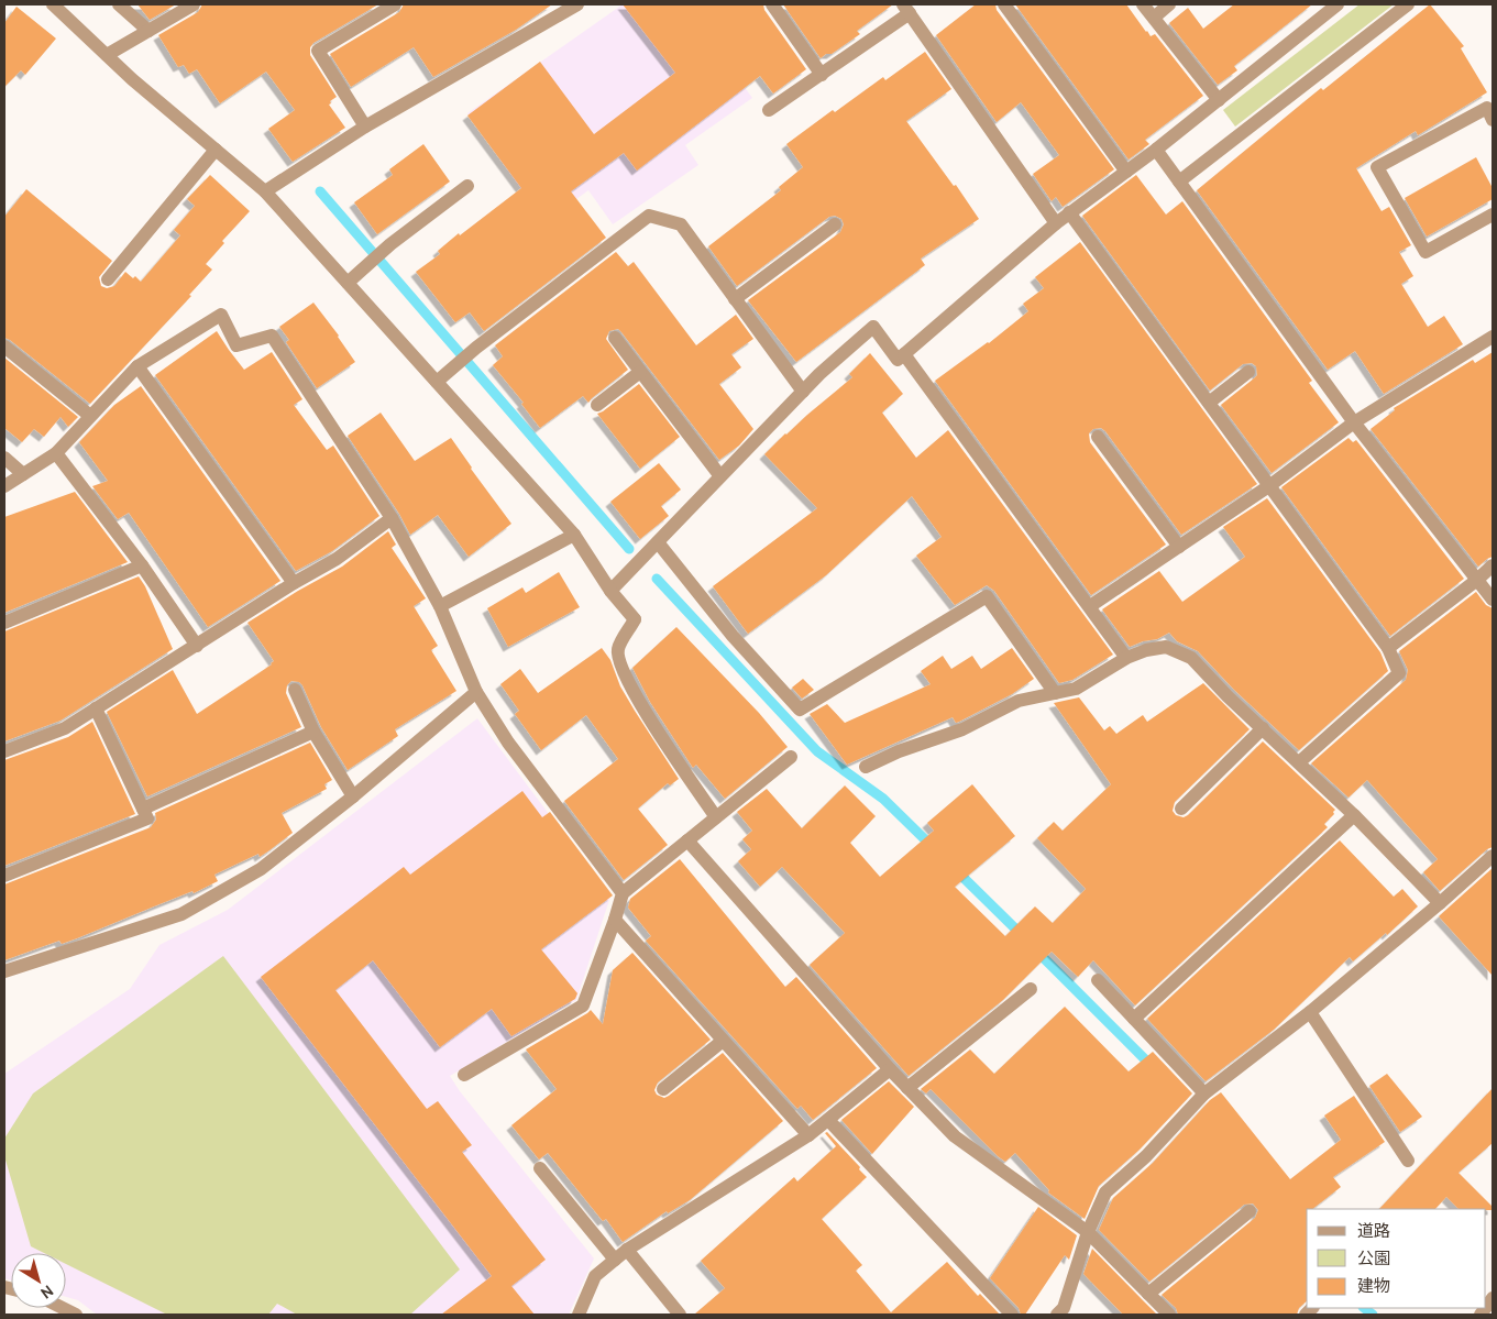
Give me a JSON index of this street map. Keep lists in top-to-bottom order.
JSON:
{
  "legend": ["道路", "公園", "建物"],
  "north": "bottom right"
}
